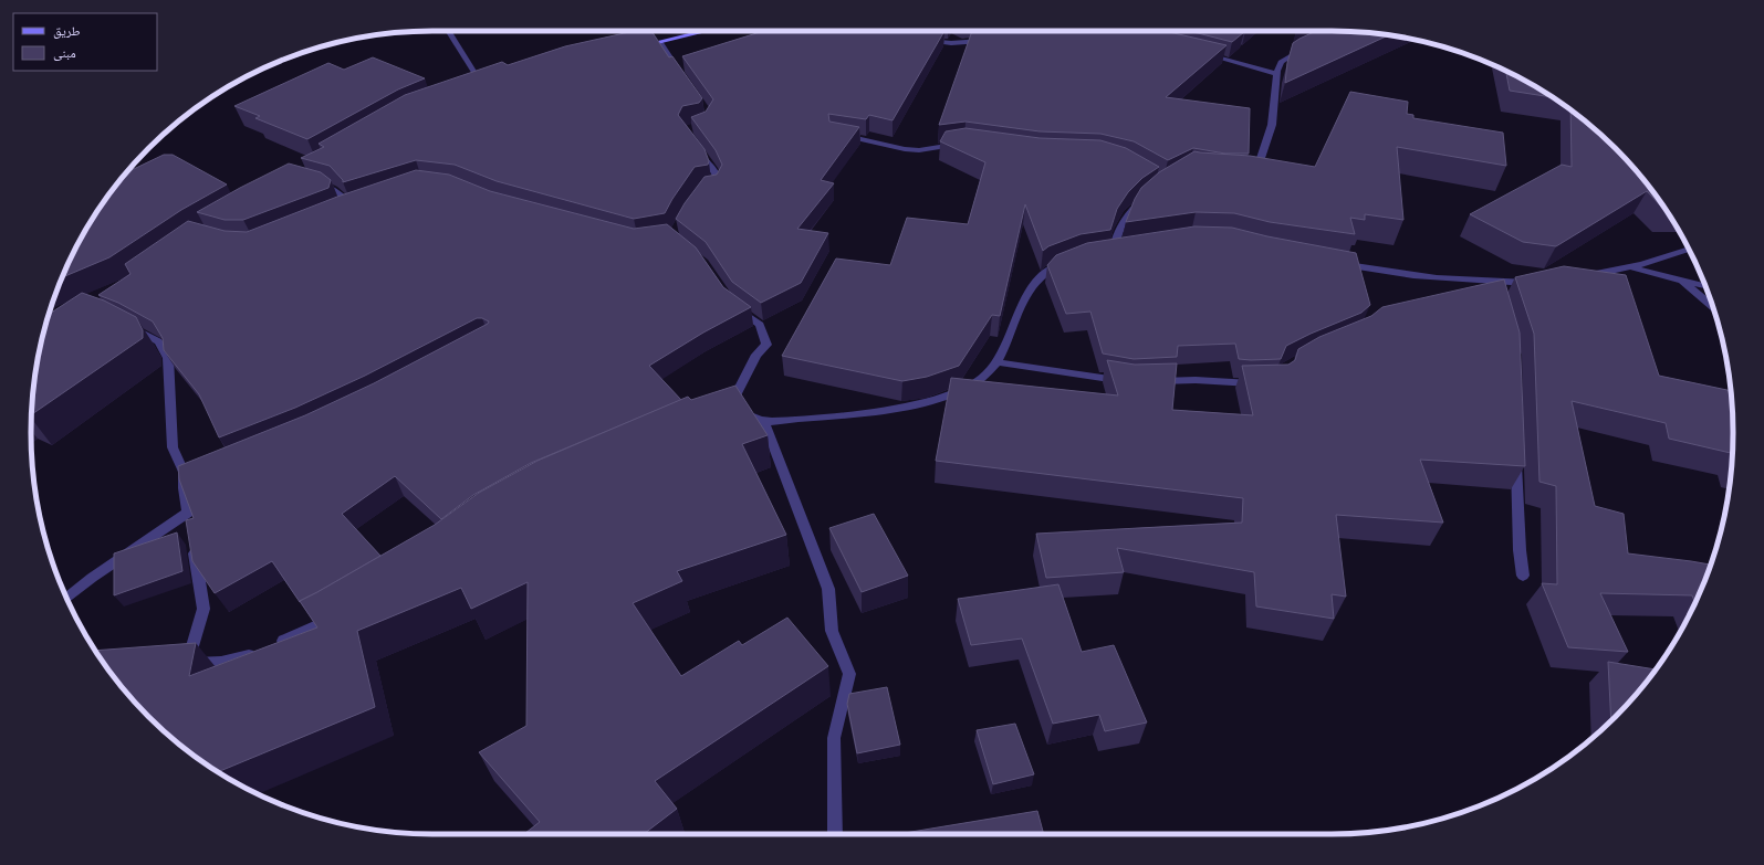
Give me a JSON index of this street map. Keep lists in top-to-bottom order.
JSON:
{
  "legend": ["طريق", "مبنى"]
}
